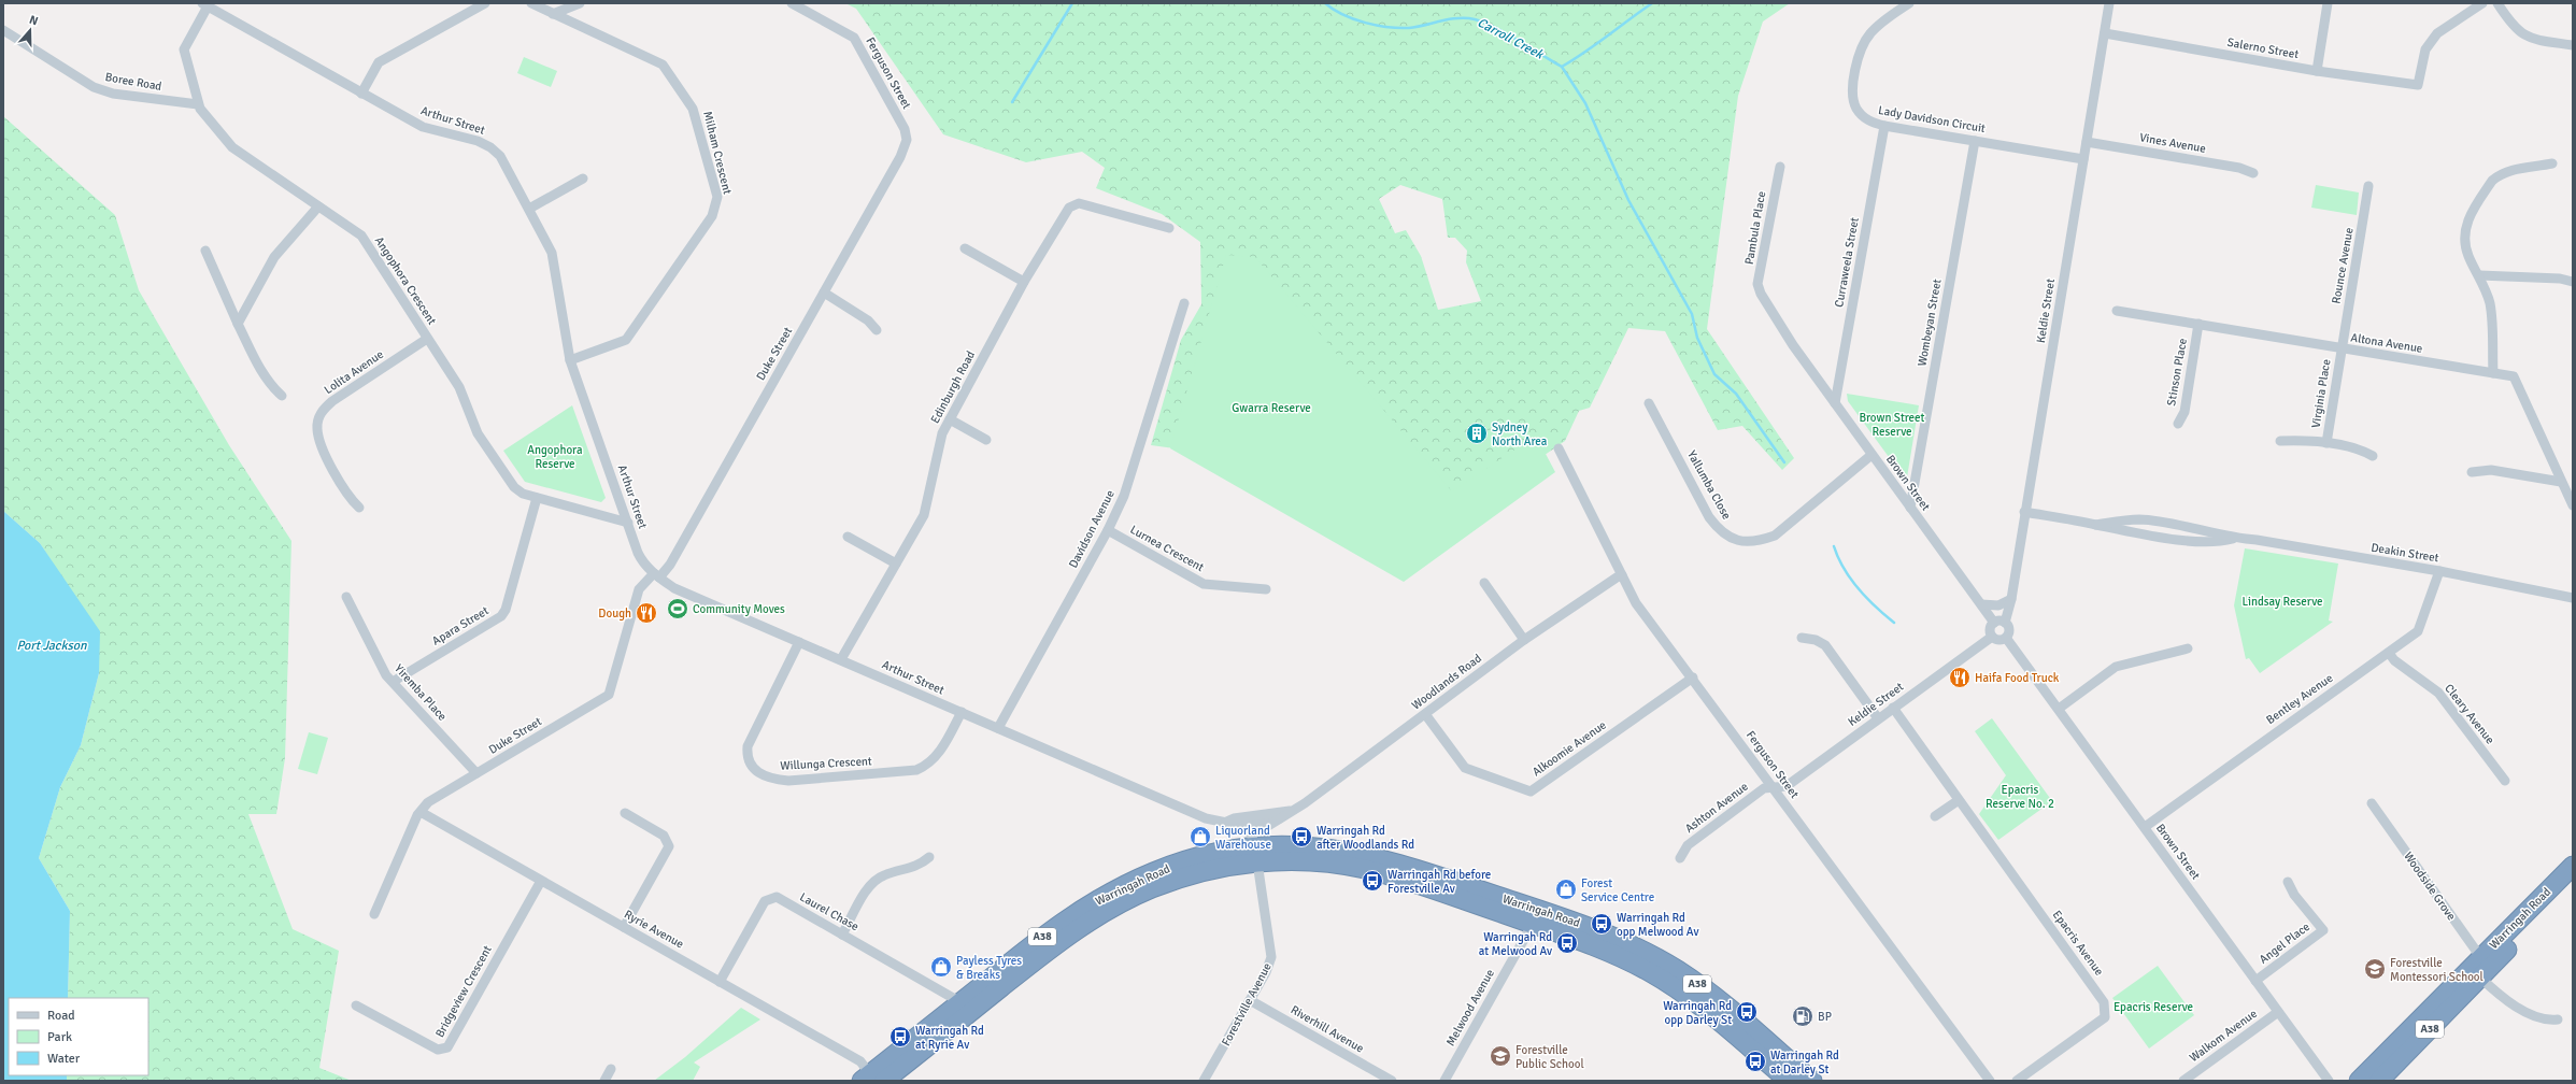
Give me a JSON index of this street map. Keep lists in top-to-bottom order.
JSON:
{
  "streets": {
    "highway": ["Warringah Road", "A38"],
    "street": [
      "Salerno Street",
      "Ferguson Street",
      "Boree Road",
      "Lady Davidson Circuit",
      "Arthur Street",
      "Vines Avenue",
      "Milham Crescent",
      "Pambula Place",
      "Curraweela Street",
      "Rounce Avenue",
      "Angophora Crescent",
      "Keldie Street",
      "Wombeyan Street",
      "Altona Avenue",
      "Duke Street",
      "Lolita Avenue",
      "Stinson Place",
      "Edinburgh Road",
      "Virginia Place",
      "Brown Street",
      "Yallumba Close",
      "Davidson Avenue",
      "Lurnea Crescent",
      "Deakin Street",
      "Apara Street",
      "Woodlands Road",
      "Yiremba Place",
      "Bentley Avenue",
      "Cleary Avenue",
      "Alkoomie Avenue",
      "Willunga Crescent",
      "Ashton Avenue",
      "Woodside Grove",
      "Laurel Chase",
      "Ryrie Avenue",
      "Epacris Avenue",
      "Angel Place",
      "Bridgeview Crescent",
      "Forestville Avenue",
      "Melwood Avenue",
      "Riverhill Avenue",
      "Walkom Avenue"
    ]
  },
  "crossings": [
    ["Salerno Street", "Keldie Street"],
    ["Ferguson Street", "Keldie Street"],
    ["Ferguson Street", "Duke Street"],
    ["Ferguson Street", "Woodlands Road"],
    ["Ferguson Street", "Alkoomie Avenue"],
    ["Ferguson Street", "Ashton Avenue"],
    ["Boree Road", "Angophora Crescent"],
    ["Lady Davidson Circuit", "Curraweela Street"],
    ["Lady Davidson Circuit", "Keldie Street"],
    ["Lady Davidson Circuit", "Wombeyan Street"],
    ["Arthur Street", "Milham Crescent"],
    ["Arthur Street", "Angophora Crescent"],
    ["Arthur Street", "Duke Street"],
    ["Arthur Street", "Edinburgh Road"],
    ["Arthur Street", "Davidson Avenue"],
    ["Arthur Street", "Woodlands Road"],
    ["Arthur Street", "Willunga Crescent"],
    ["Arthur Street", "Warringah Road"],
    ["Arthur Street", "Forestville Avenue"],
    ["Vines Avenue", "Keldie Street"],
    ["Pambula Place", "Brown Street"],
    ["Curraweela Street", "Brown Street"],
    ["Rounce Avenue", "Altona Avenue"],
    ["Rounce Avenue", "Virginia Place"],
    ["Angophora Crescent", "Lolita Avenue"],
    ["Angophora Crescent", "Apara Street"],
    ["Keldie Street", "Brown Street"],
    ["Keldie Street", "Deakin Street"],
    ["Keldie Street", "Ashton Avenue"],
    ["Keldie Street", "Epacris Avenue"],
    ["Wombeyan Street", "Brown Street"],
    ["Altona Avenue", "Stinson Place"],
    ["Altona Avenue", "Virginia Place"],
    ["Duke Street", "Yiremba Place"],
    ["Duke Street", "Ryrie Avenue"],
    ["Brown Street", "Yallumba Close"],
    ["Brown Street", "Bentley Avenue"],
    ["Brown Street", "Angel Place"],
    ["Brown Street", "Walkom Avenue"],
    ["Davidson Avenue", "Lurnea Crescent"],
    ["Deakin Street", "Bentley Avenue"],
    ["Apara Street", "Yiremba Place"],
    ["Woodlands Road", "Alkoomie Avenue"],
    ["Woodlands Road", "Warringah Road"],
    ["Woodlands Road", "Forestville Avenue"],
    ["Bentley Avenue", "Cleary Avenue"],
    ["Warringah Road", "Woodside Grove"],
    ["Warringah Road", "Laurel Chase"],
    ["Warringah Road", "Ryrie Avenue"],
    ["Warringah Road", "Forestville Avenue"],
    ["Warringah Road", "Melwood Avenue"],
    ["Laurel Chase", "Ryrie Avenue"],
    ["Ryrie Avenue", "Bridgeview Crescent"],
    ["Forestville Avenue", "Riverhill Avenue"]
  ],
  "water": ["Carroll Creek", "Port Jackson"],
  "parks": [
    "Gwarra Reserve",
    "Brown Street Reserve",
    "Angophora Reserve",
    "Lindsay Reserve",
    "Epacris Reserve No. 2",
    "Epacris Reserve"
  ],
  "places": {
    "building": ["Sydney North Area"],
    "sports": ["Community Moves"],
    "restaurant": ["Dough", "Haifa Food Truck"],
    "shop": ["Liquorland Warehouse", "Forest Service Centre", "Payless Tyres & Breaks"],
    "bus stop": [
      "Warringah Rd after Woodlands Rd",
      "Warringah Rd before Forestville Av",
      "Warringah Rd opp Melwood Av",
      "Warringah Rd at Melwood Av",
      "Warringah Rd opp Darley St",
      "Warringah Rd at Ryrie Av",
      "Warringah Rd at Darley St"
    ],
    "school or university": ["Forestville Montessori School", "Forestville Public School"],
    "fuel station": ["BP"]
  },
  "legend": ["Road", "Park", "Water"],
  "north": "top"
}
